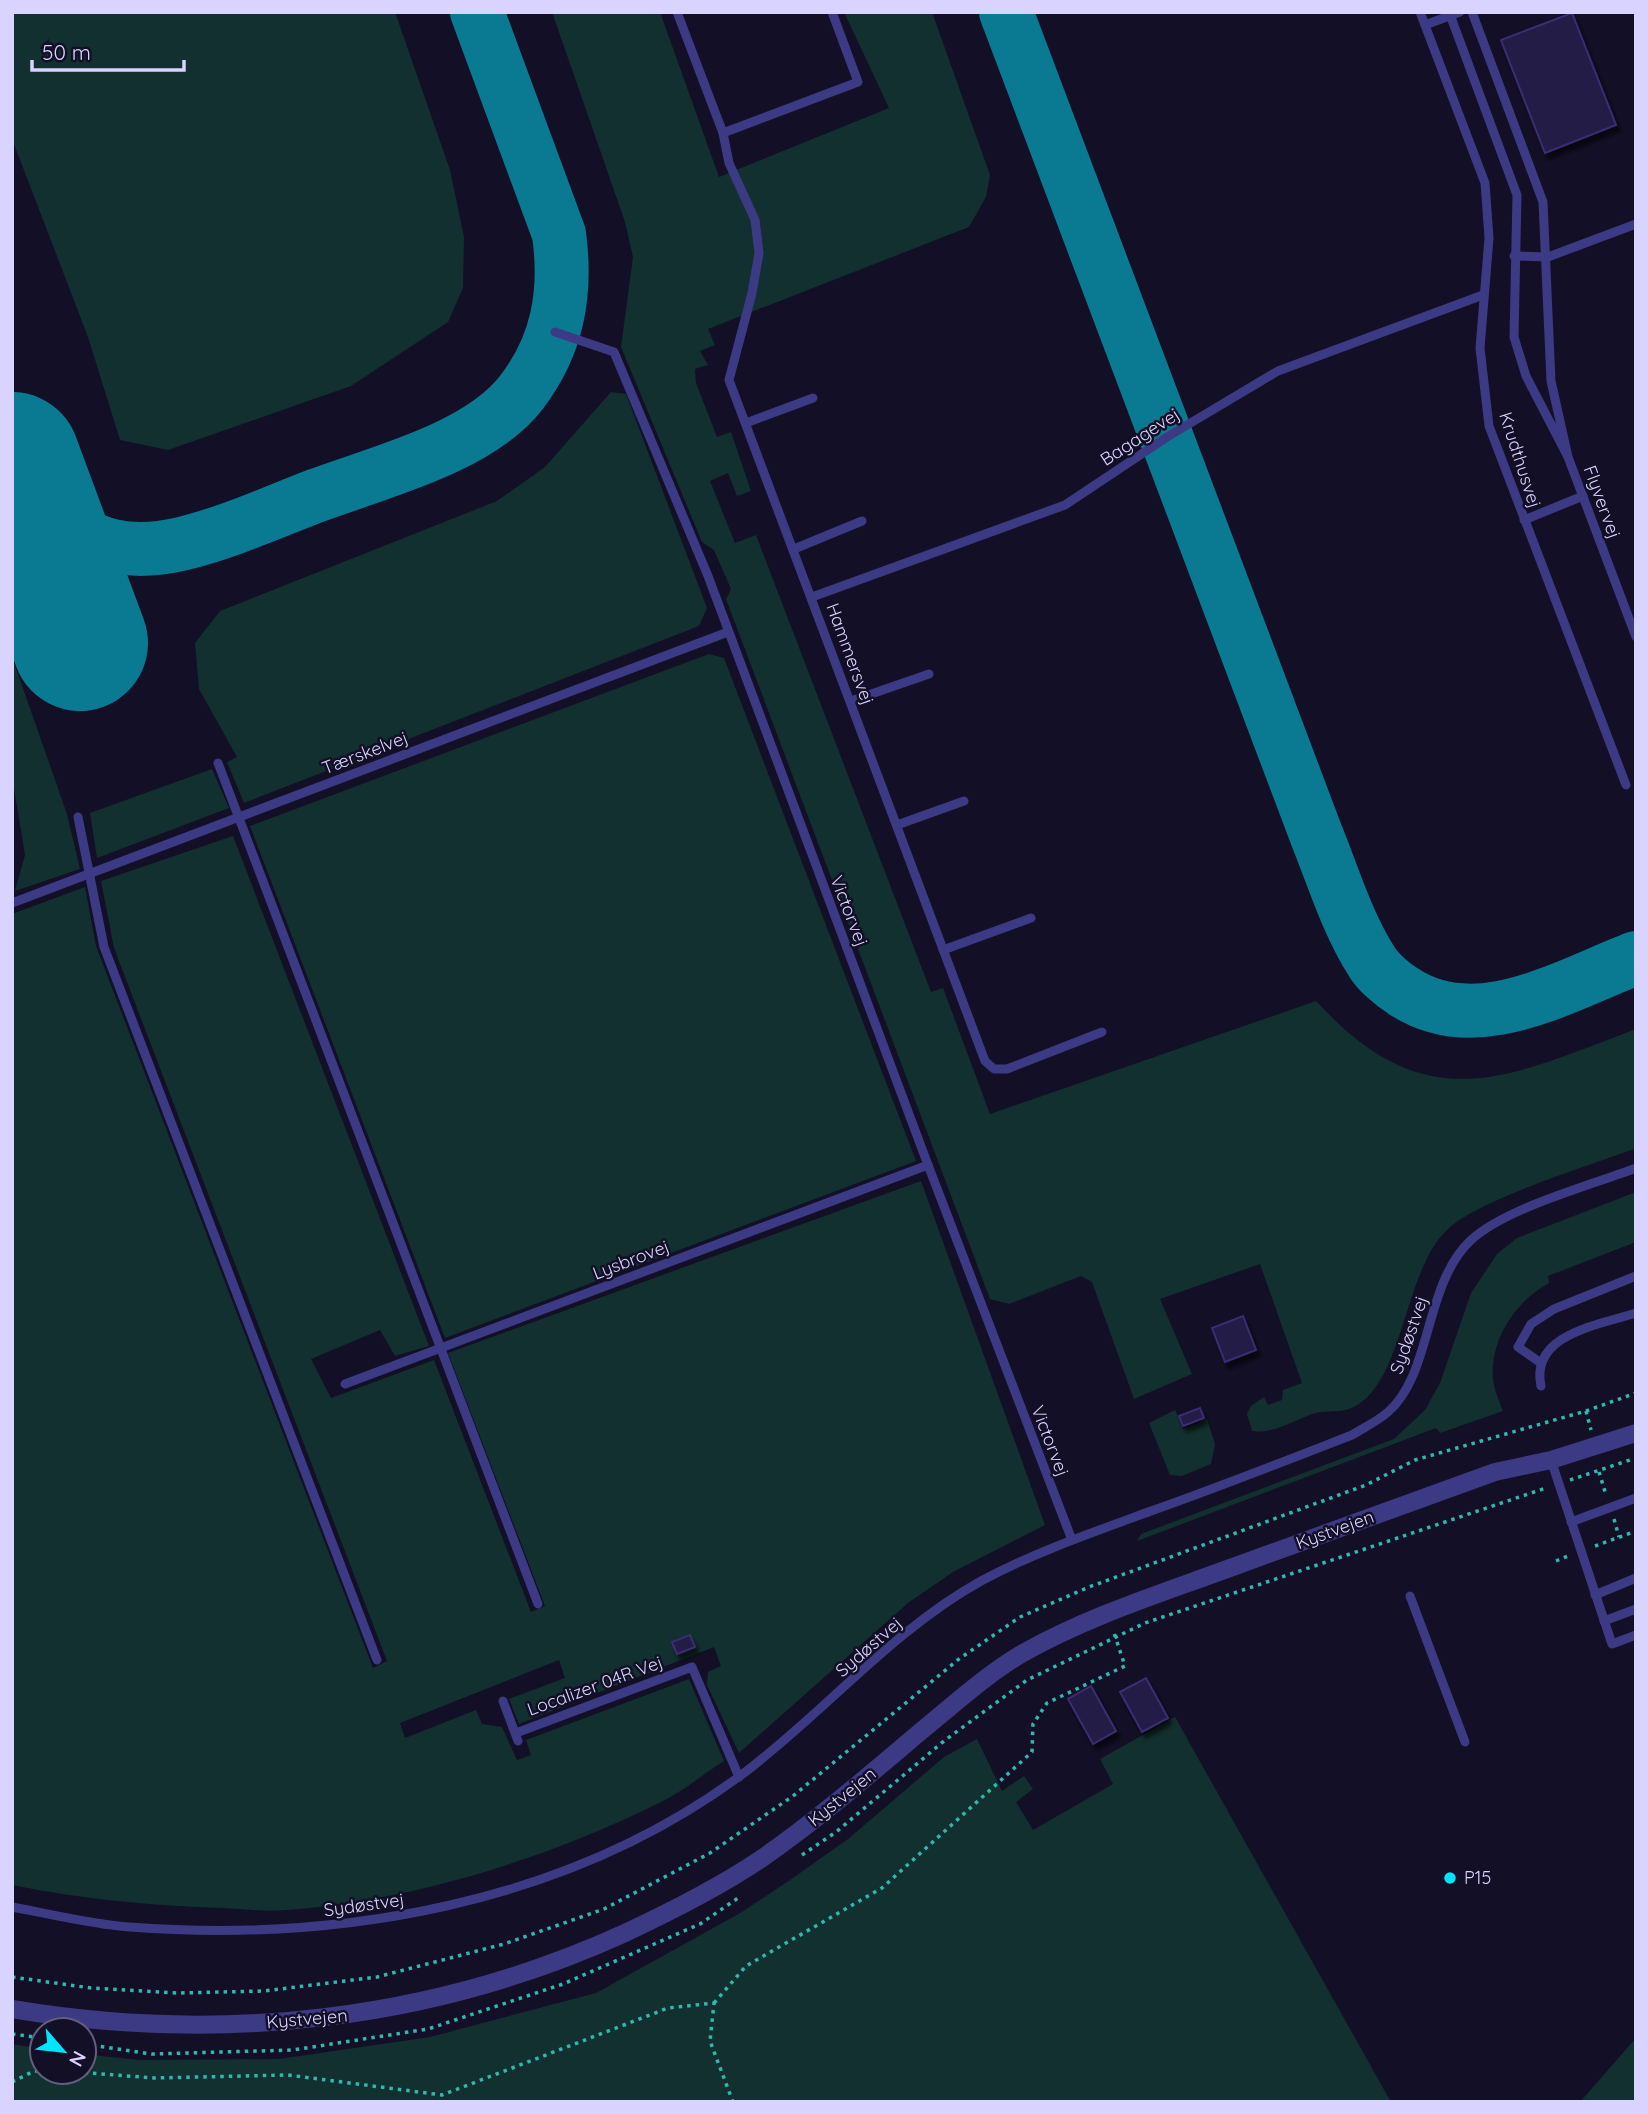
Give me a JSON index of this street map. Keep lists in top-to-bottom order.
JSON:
{
  "streets": {
    "street": ["Kystvejen"],
    "lane": [
      "Bagagevej",
      "Krudthusvej",
      "Flyvervej",
      "Hammersvej",
      "Tærskelvej",
      "Victorvej",
      "Lysbrovej",
      "Sydøstvej",
      "Localizer 04R Vej"
    ]
  },
  "crossings": [
    ["Bagagevej", "Krudthusvej"],
    ["Bagagevej", "Hammersvej"],
    ["Tærskelvej", "Victorvej"],
    ["Victorvej", "Lysbrovej"],
    ["Victorvej", "Sydøstvej"],
    ["Sydøstvej", "Localizer 04R Vej"]
  ],
  "places": ["P15"],
  "scale_bar": "50 m",
  "north": "bottom right"
}
